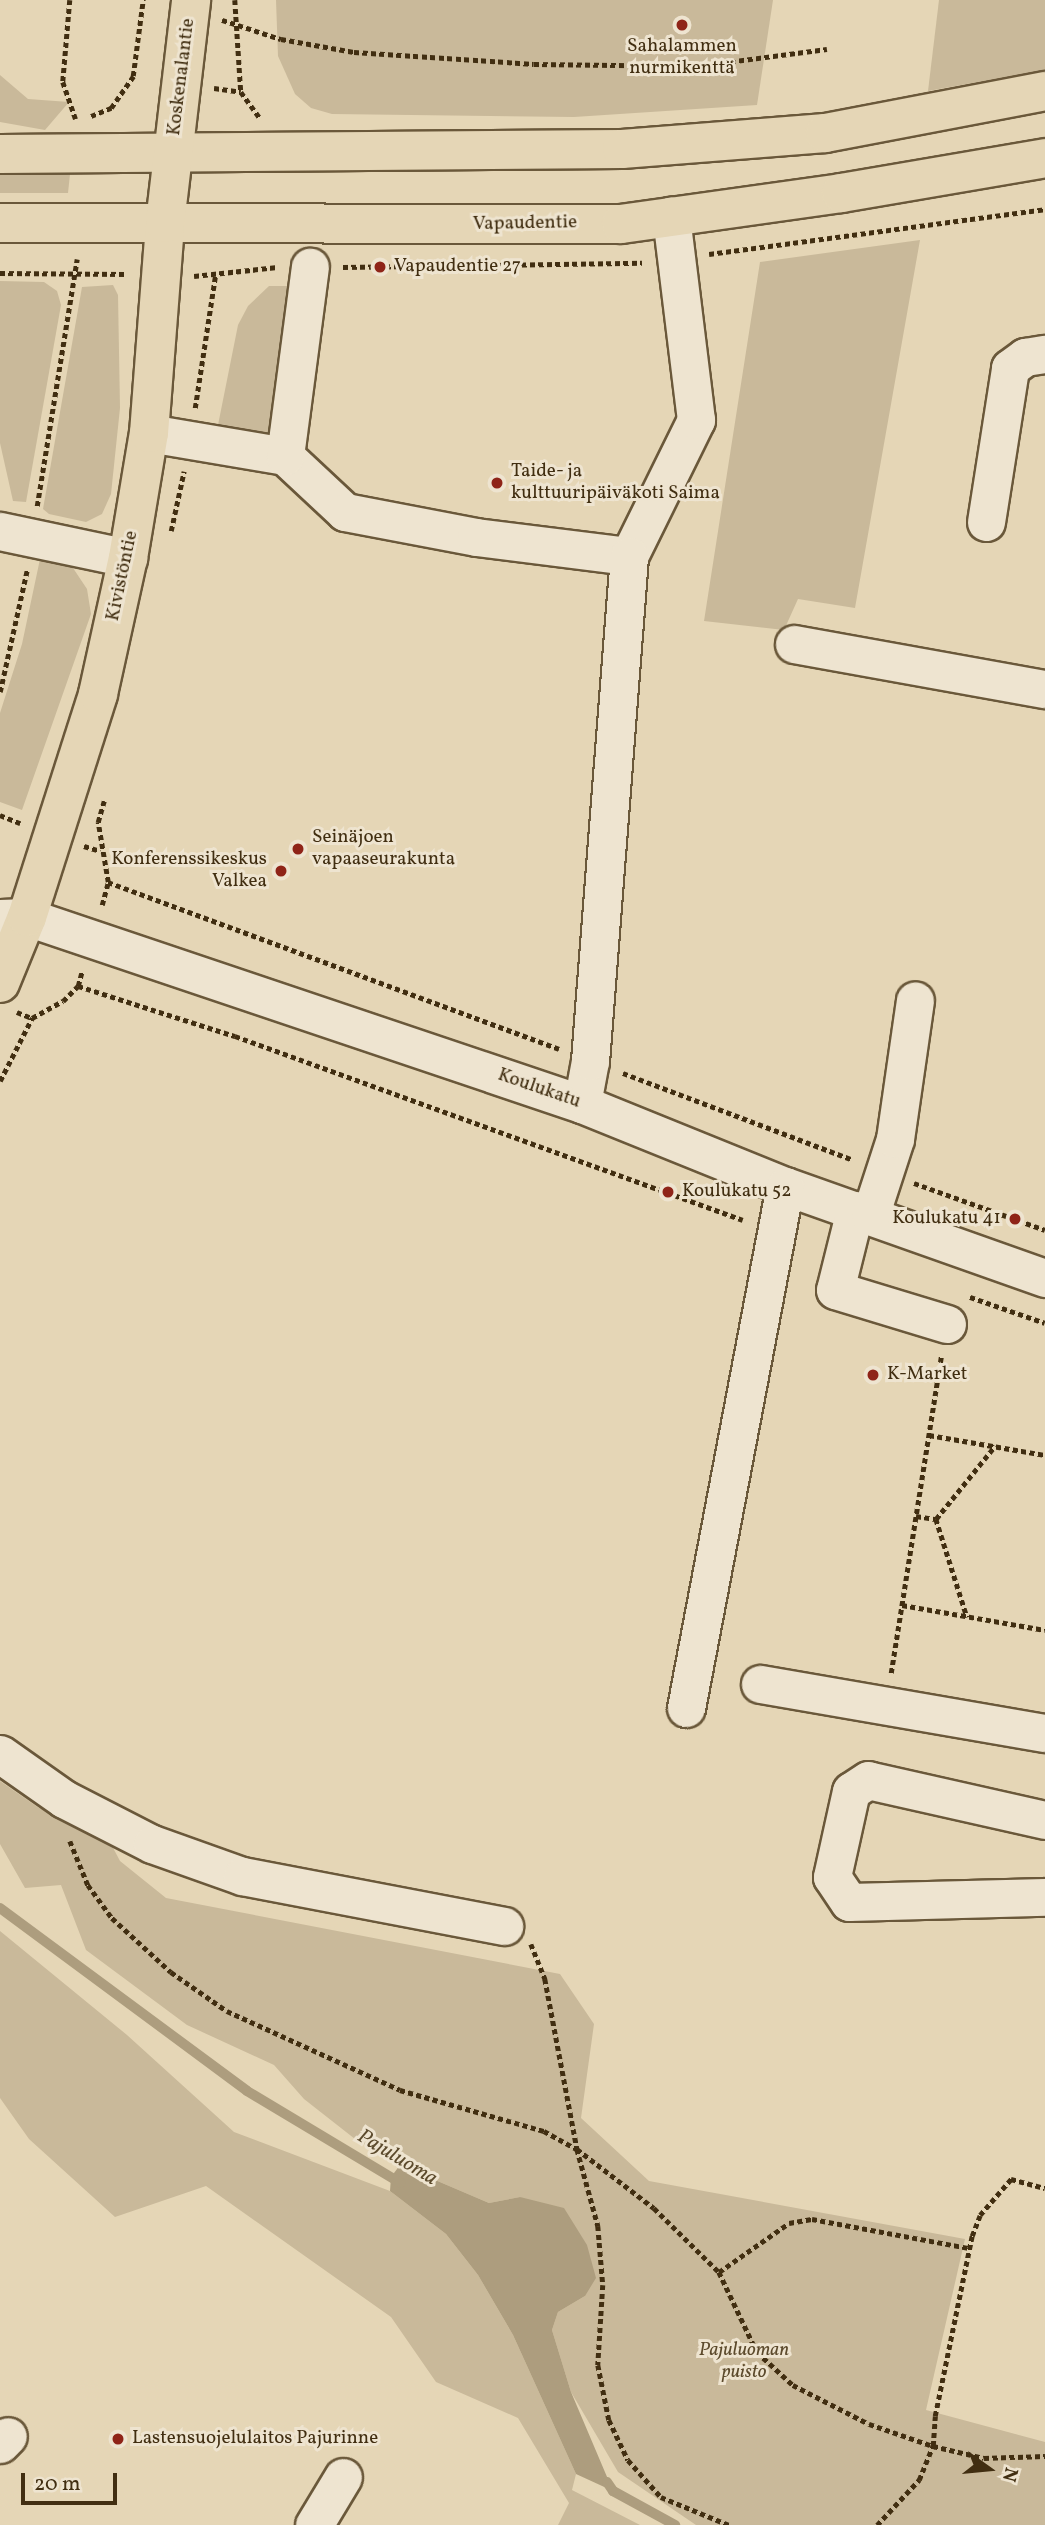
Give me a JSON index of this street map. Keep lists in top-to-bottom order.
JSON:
{
  "streets": {
    "main road": ["Koskenalantie", "Vapaudentie", "Kivistöntie"],
    "street": ["Koulukatu"]
  },
  "crossings": [
    ["Koskenalantie", "Kivistöntie"],
    ["Vapaudentie", "Kivistöntie"],
    ["Kivistöntie", "Koulukatu"]
  ],
  "water": ["Pajuluoma"],
  "parks": ["Pajuluoman puisto"],
  "places": [
    "Sahalammen nurmikenttä",
    "Vapaudentie 27",
    "Taide- ja kulttuuripäiväkoti Saima",
    "Seinäjoen vapaaseurakunta",
    "Konferenssikeskus Valkea",
    "Koulukatu 52",
    "Koulukatu 41",
    "K-Market",
    "Lastensuojelulaitos Pajurinne"
  ],
  "scale_bar": "20 m",
  "north": "right"
}
